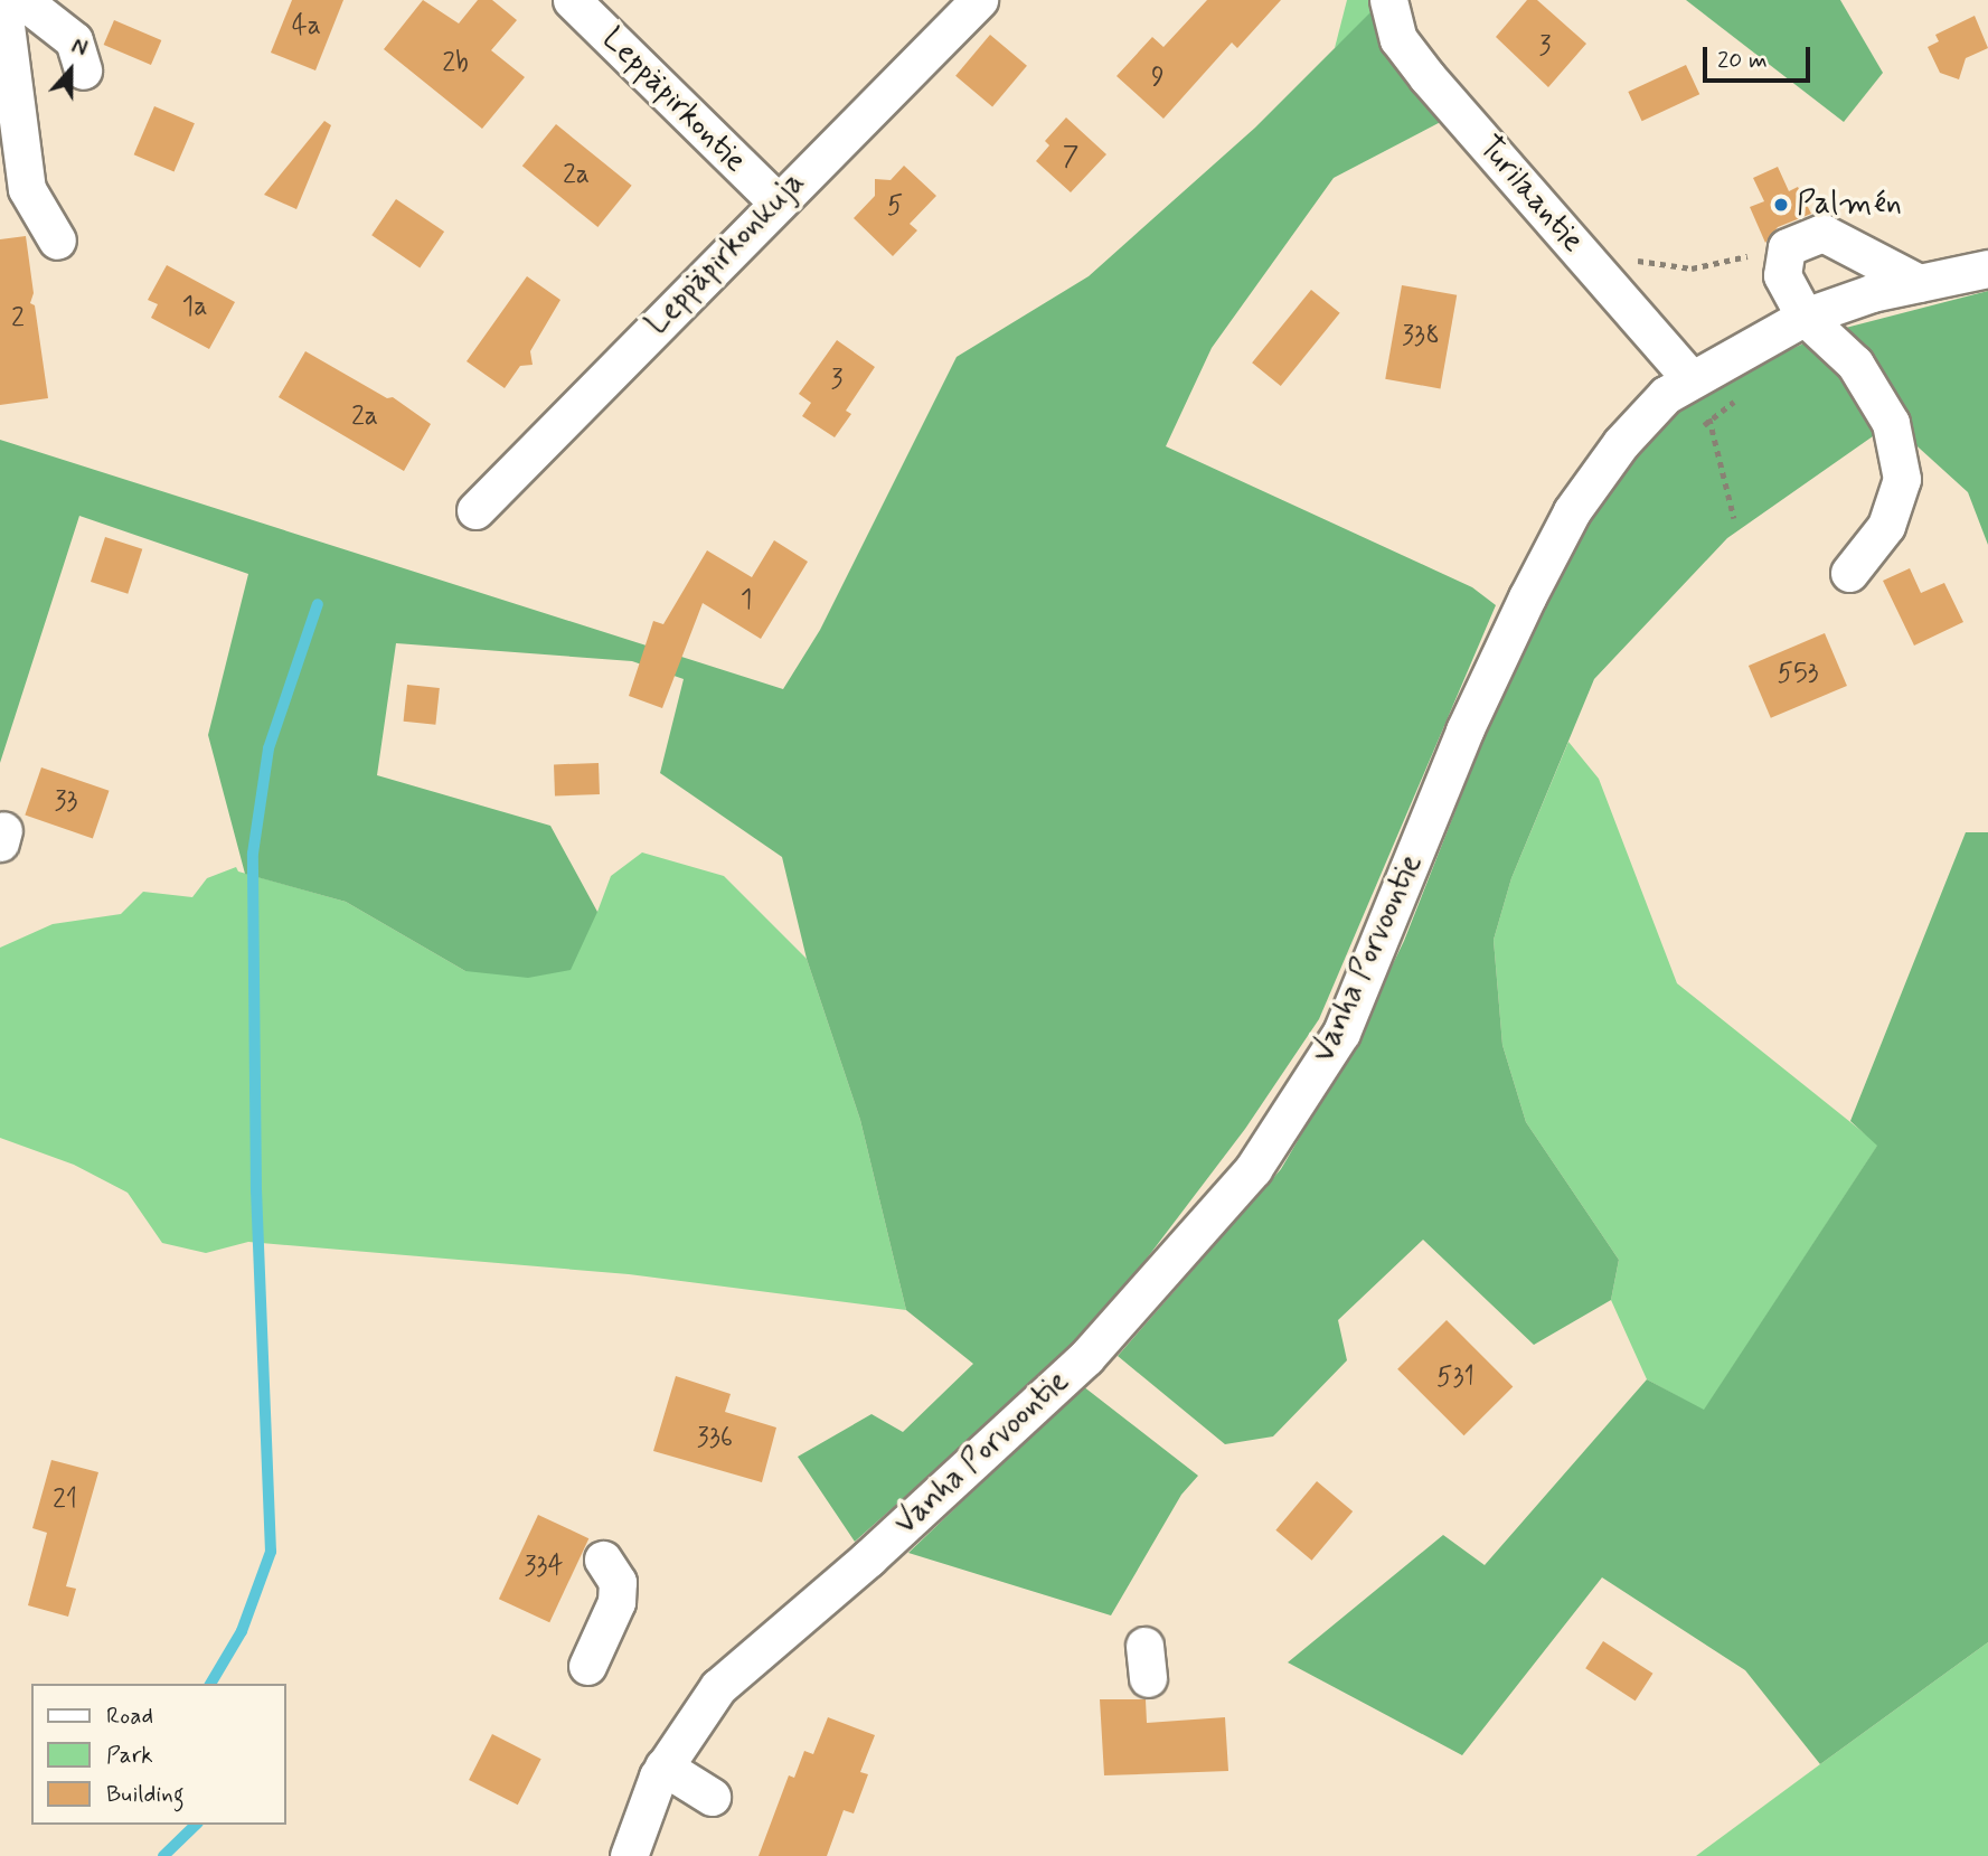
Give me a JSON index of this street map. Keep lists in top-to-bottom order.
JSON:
{
  "streets": {
    "street": [
      "Leppäpirkontie",
      "Turilaantie",
      "Leppäpirkonkuja",
      "Vanha Porvoontie"
    ]
  },
  "crossings": [
    ["Leppäpirkontie", "Leppäpirkonkuja"],
    ["Turilaantie", "Vanha Porvoontie"]
  ],
  "places": ["Palmén"],
  "house_numbers": [
    "4a",
    "3",
    "2b",
    "9",
    "7",
    "2a",
    "5",
    "1a",
    "2",
    "338",
    "3",
    "2a",
    "1",
    "553",
    "33",
    "531",
    "336",
    "21",
    "334"
  ],
  "legend": ["Road", "Park", "Building"],
  "scale_bar": "20 m",
  "north": "top"
}
